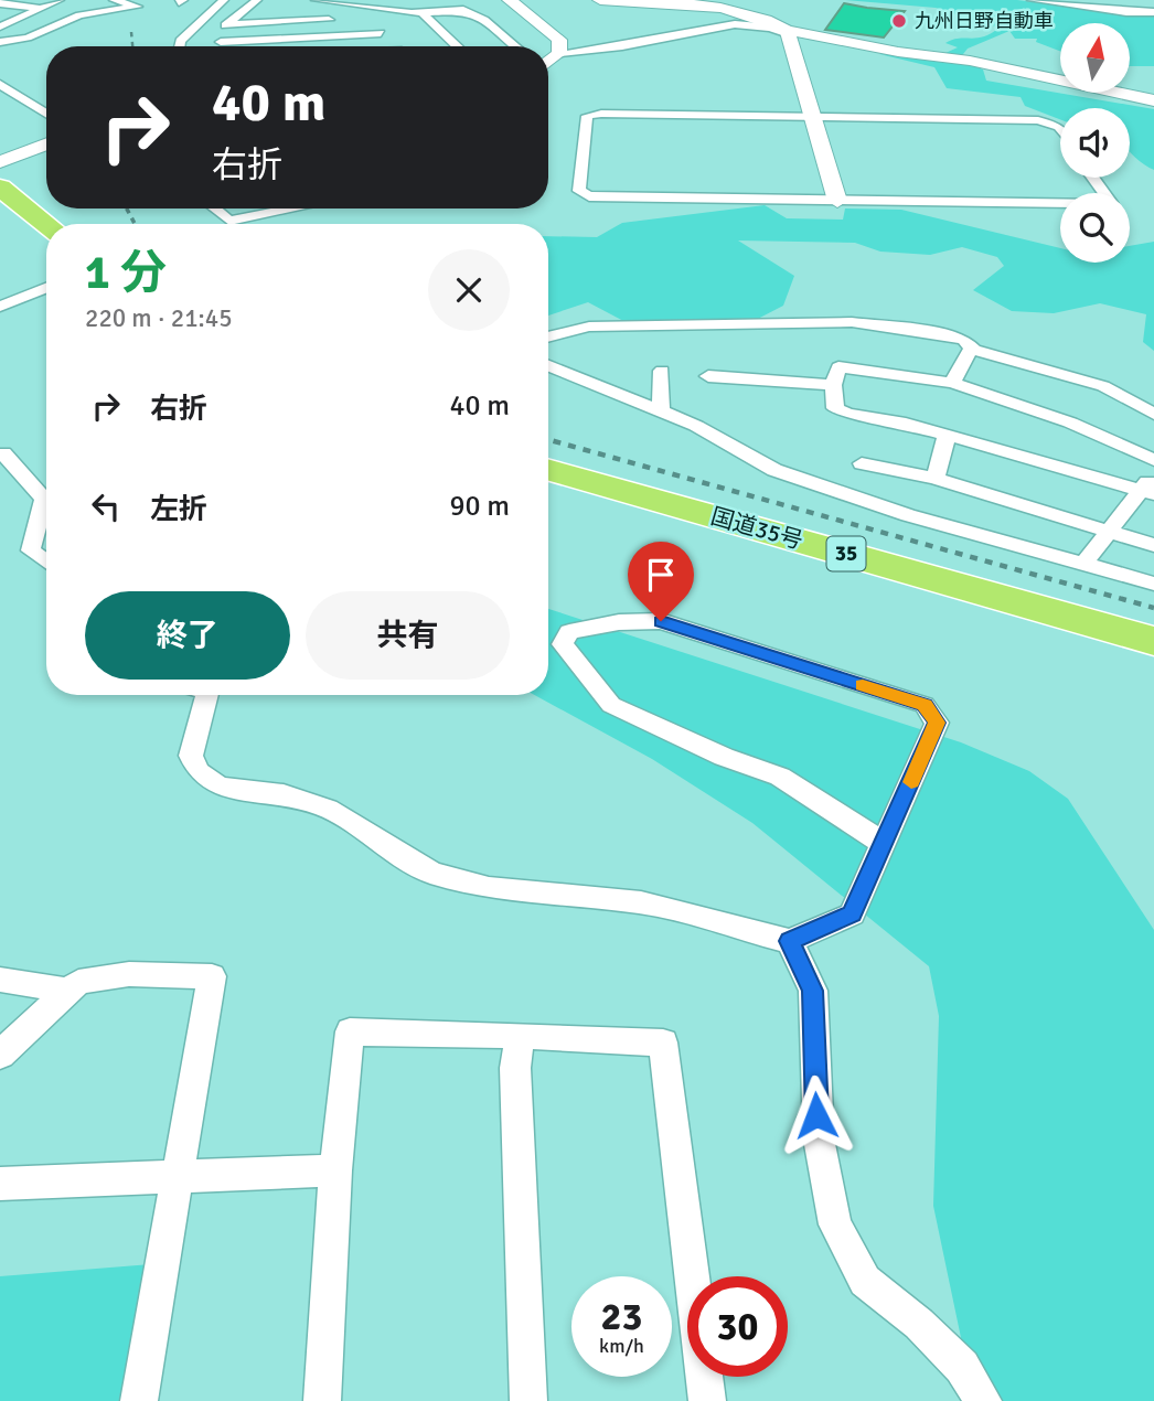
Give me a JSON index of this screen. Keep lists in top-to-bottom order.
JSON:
{
  "streets": {
    "highway": ["国道35号", "35"]
  },
  "places": ["九州日野自動車"],
  "north": "top",
  "page": {
    "turn": ["40 m", "右折"],
    "heading": ["1 分", "220 m · 21:45"],
    "list": [
      {
        "name": "右折",
        "value": "40 m"
      },
      {
        "name": "左折",
        "value": "90 m"
      }
    ],
    "buttons": ["終了", "共有"],
    "speed": "23 km/h",
    "limit": "30"
  }
}
